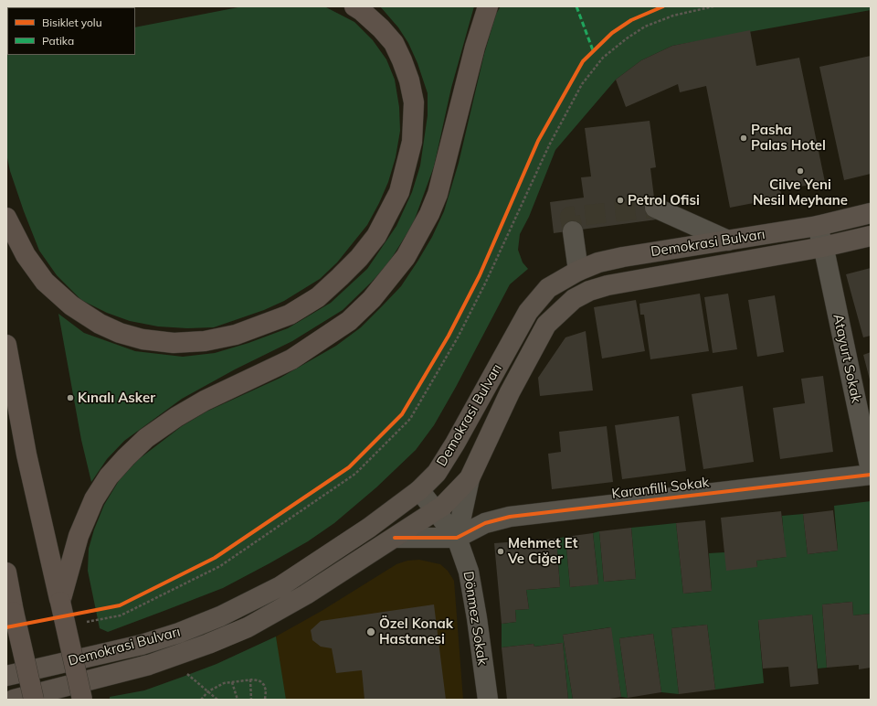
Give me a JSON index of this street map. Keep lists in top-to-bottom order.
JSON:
{
  "streets": {
    "main road": ["Demokrasi Bulvarı"],
    "street": ["Atayurt Sokak", "Karanfilli Sokak", "Dönmez Sokak"]
  },
  "crossings": [
    ["Demokrasi Bulvarı", "Atayurt Sokak"],
    ["Karanfilli Sokak", "Dönmez Sokak"]
  ],
  "places": [
    "Pasha Palas Hotel",
    "Cilve Yeni Nesil Meyhane",
    "Petrol Ofisi",
    "Kınalı Asker",
    "Mehmet Et Ve Ciğer",
    "Özel Konak Hastanesi"
  ],
  "legend": ["Bisiklet yolu", "Patika"]
}
